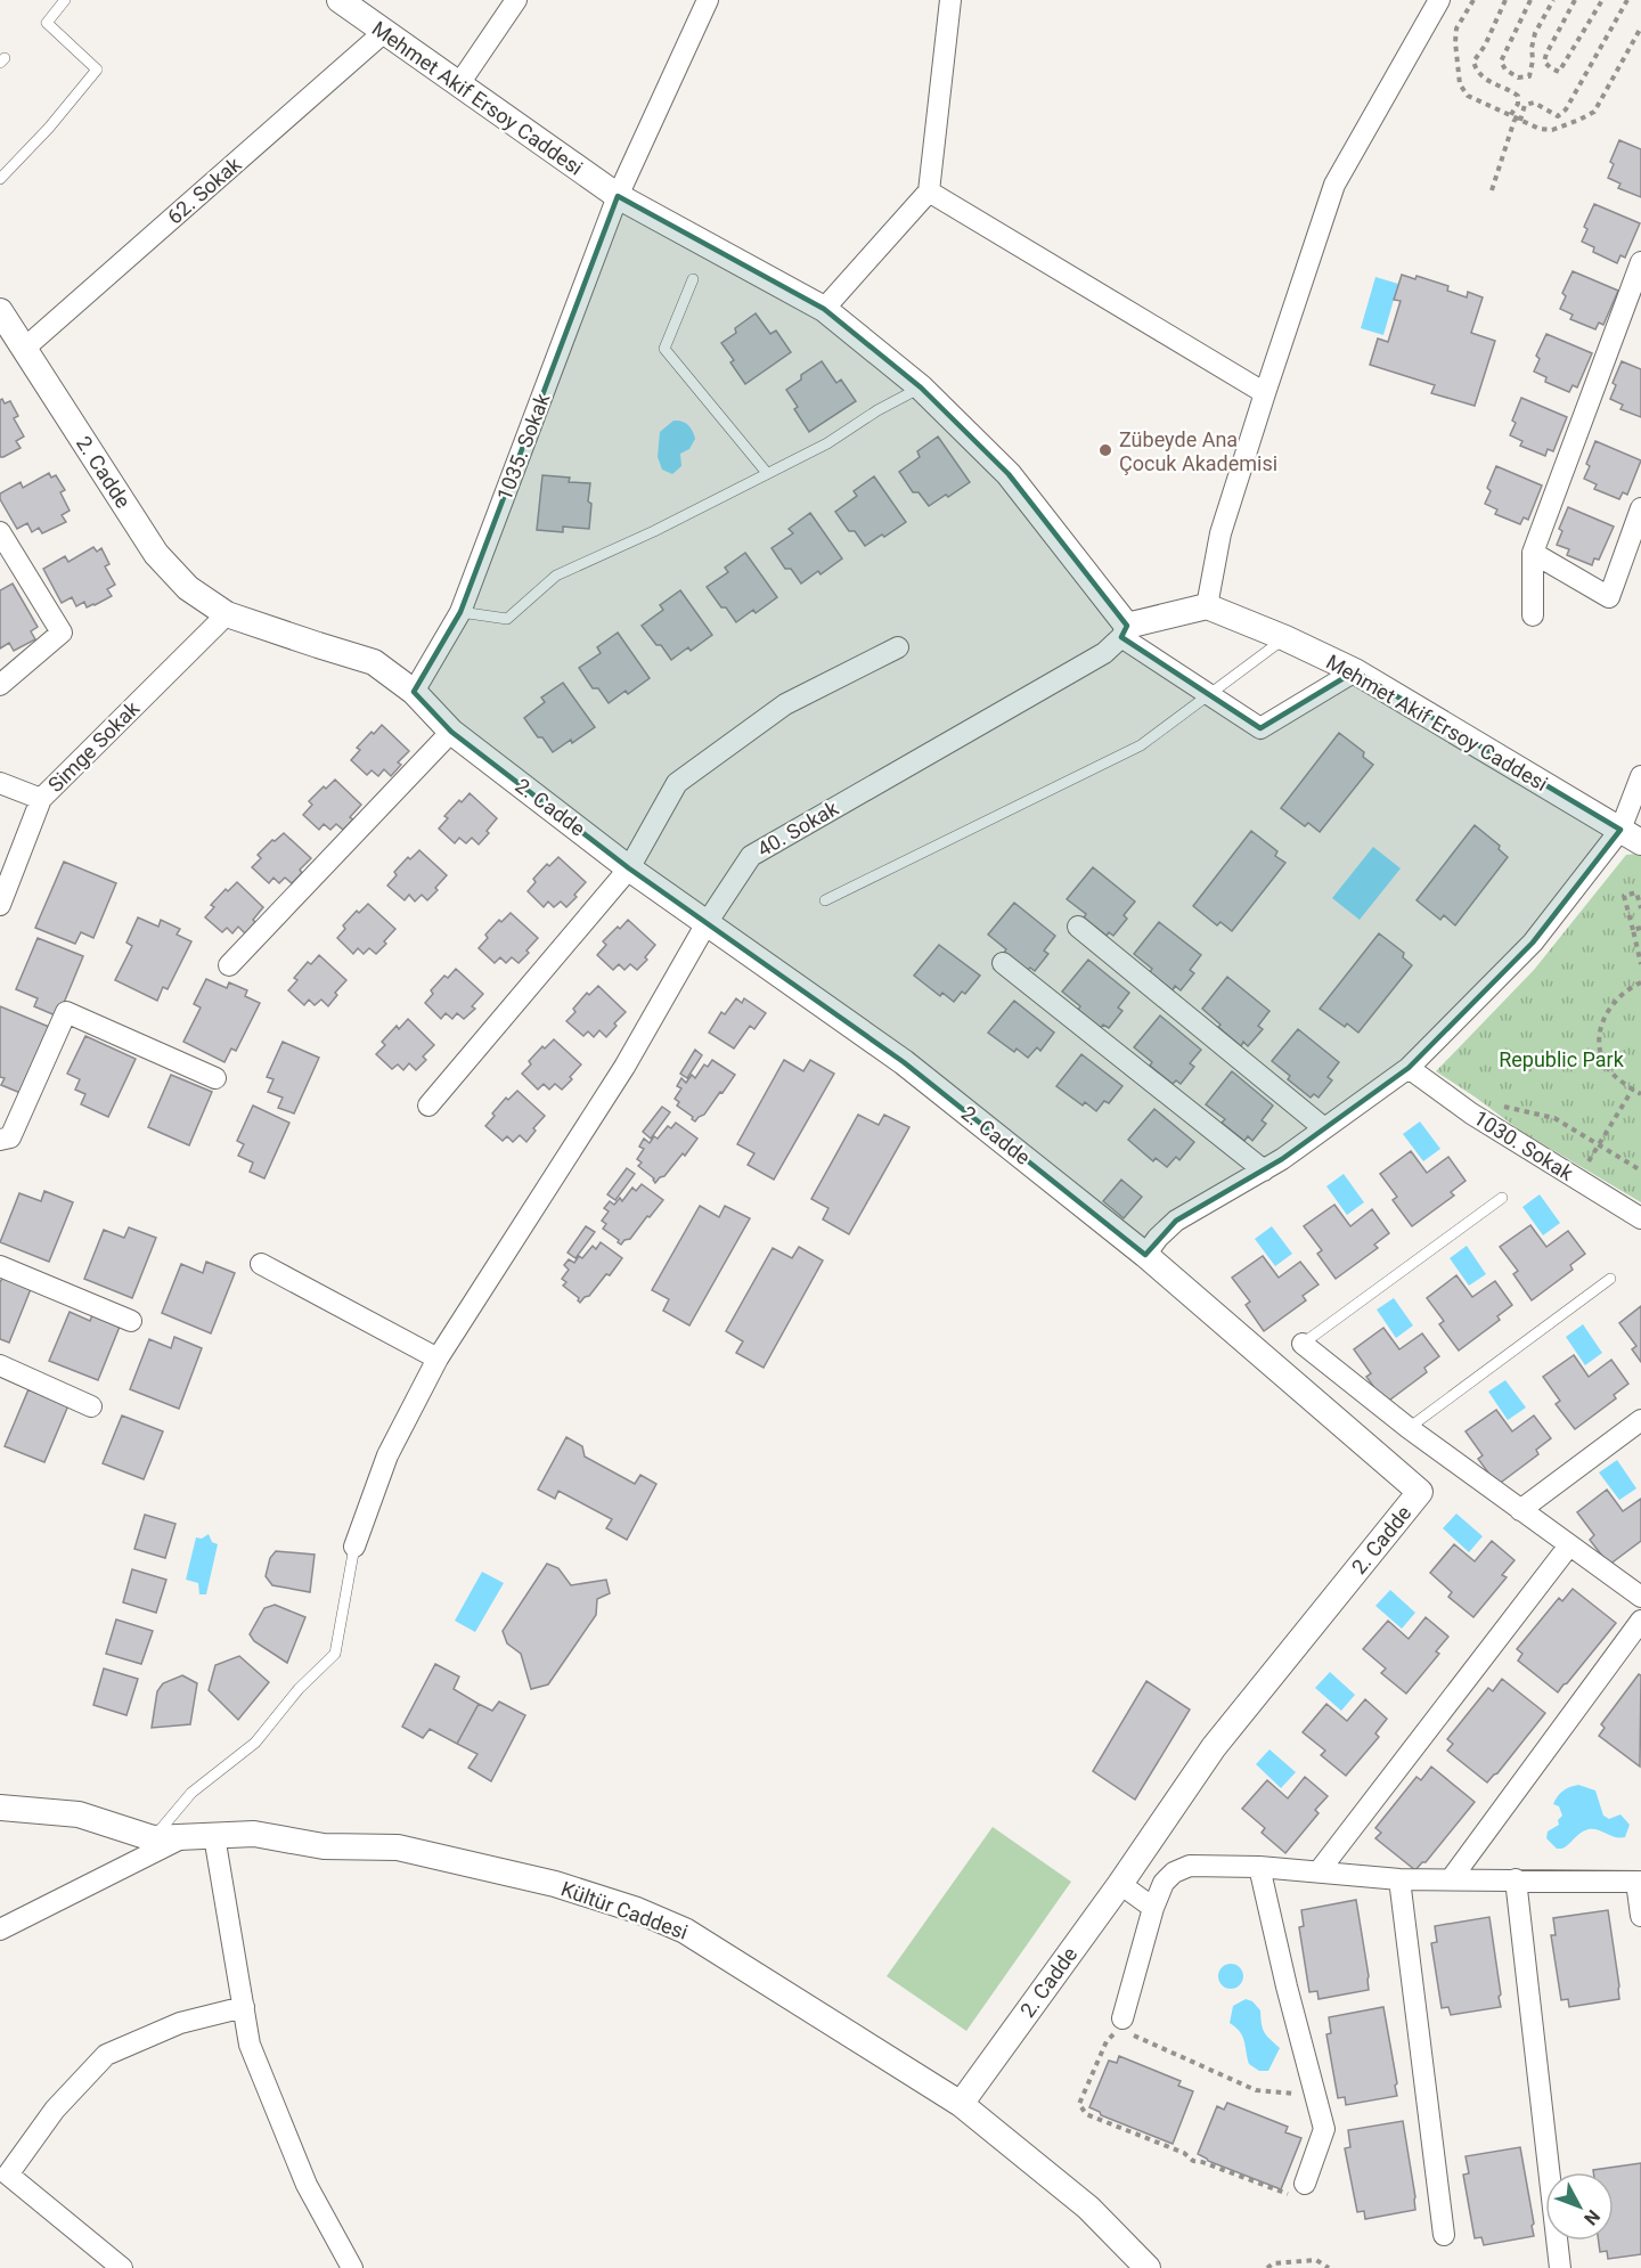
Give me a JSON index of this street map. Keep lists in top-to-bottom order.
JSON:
{
  "streets": {
    "street": [
      "Mehmet Akif Ersoy Caddesi",
      "62. Sokak",
      "1035. Sokak",
      "2. Cadde",
      "Simge Sokak",
      "40. Sokak",
      "1030. Sokak",
      "Kültür Caddesi"
    ]
  },
  "crossings": [
    ["Mehmet Akif Ersoy Caddesi", "62. Sokak"],
    ["Mehmet Akif Ersoy Caddesi", "1035. Sokak"],
    ["Mehmet Akif Ersoy Caddesi", "40. Sokak"],
    ["62. Sokak", "2. Cadde"],
    ["1035. Sokak", "2. Cadde"],
    ["2. Cadde", "Simge Sokak"],
    ["2. Cadde", "40. Sokak"],
    ["2. Cadde", "Kültür Caddesi"]
  ],
  "parks": ["Republic Park"],
  "places": ["Zübeyde Ana Çocuk Akademisi"],
  "north": "bottom right"
}
